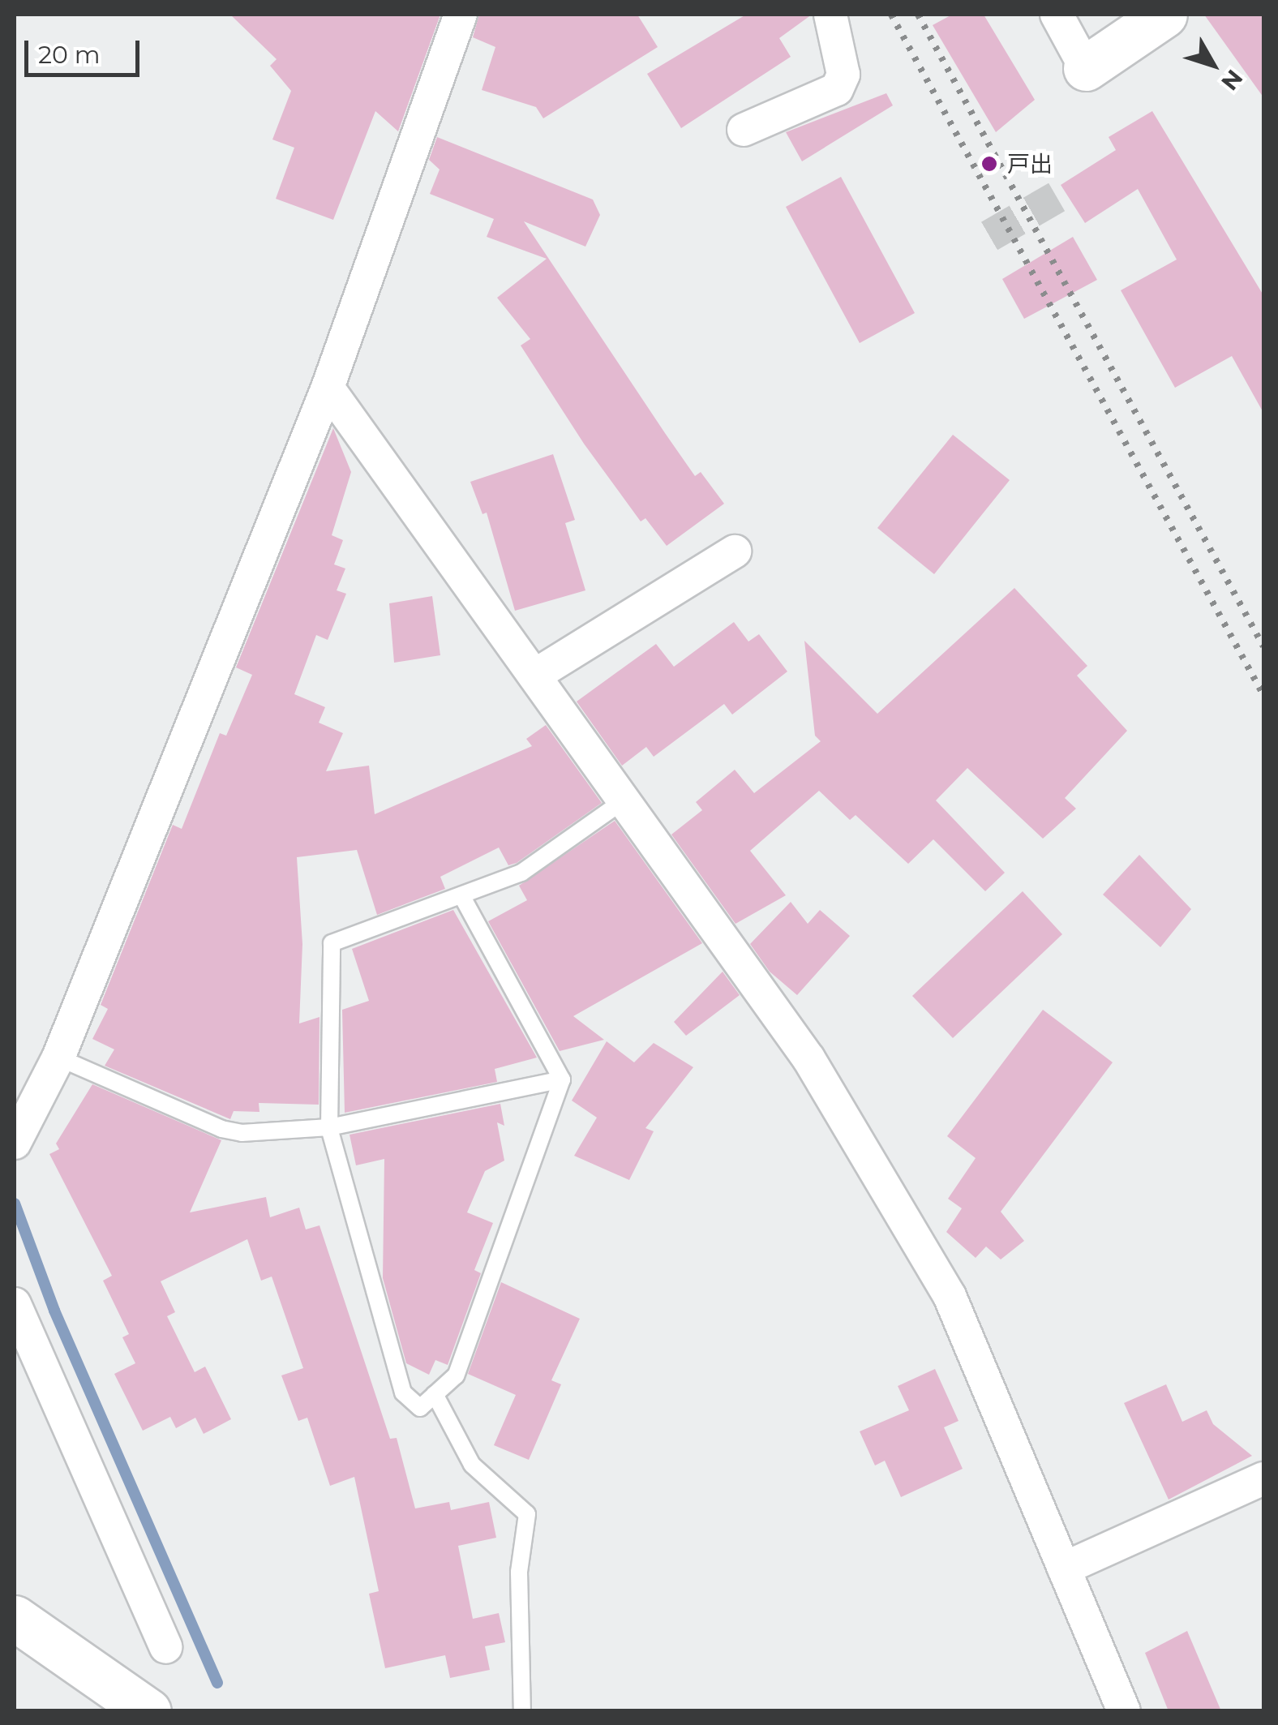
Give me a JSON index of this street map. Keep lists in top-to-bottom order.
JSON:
{
  "places": ["戸出"],
  "scale_bar": "20 m",
  "north": "bottom right"
}
